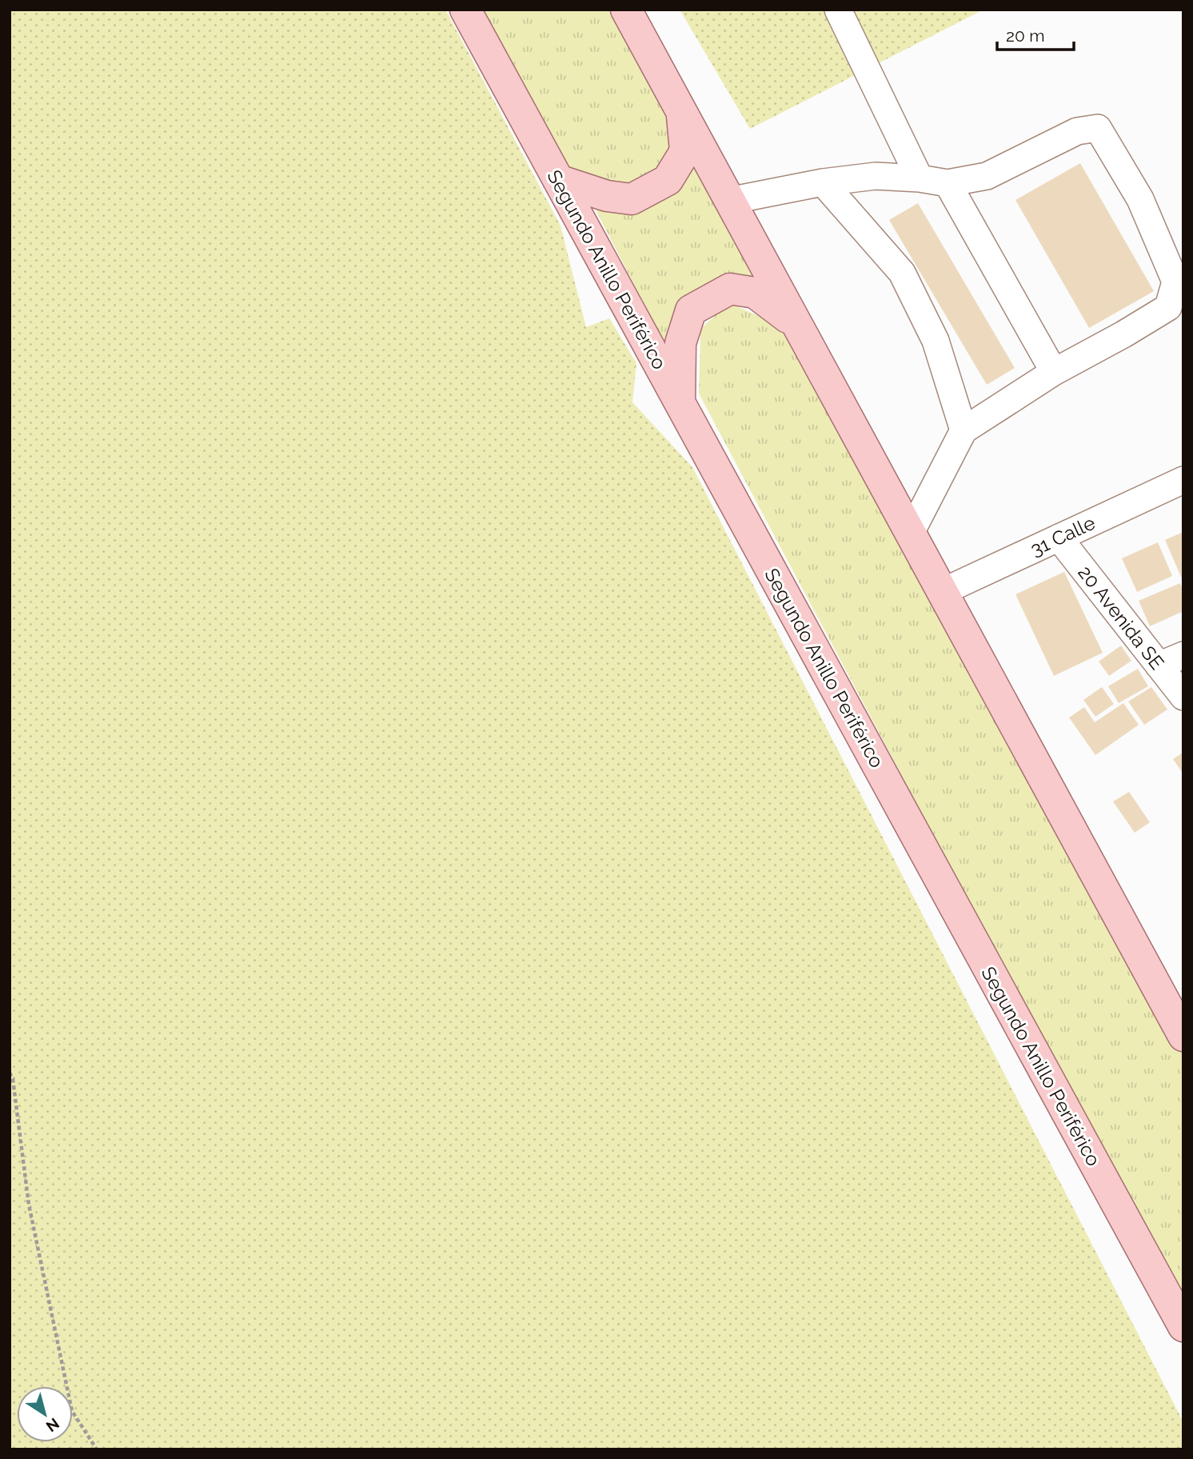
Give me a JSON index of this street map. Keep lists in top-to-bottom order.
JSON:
{
  "streets": {
    "main road": ["Segundo Anillo Periférico"],
    "street": ["31 Calle", "20 Avenida SE"]
  },
  "crossings": [
    ["31 Calle", "20 Avenida SE"]
  ],
  "scale_bar": "20 m",
  "north": "bottom right"
}
